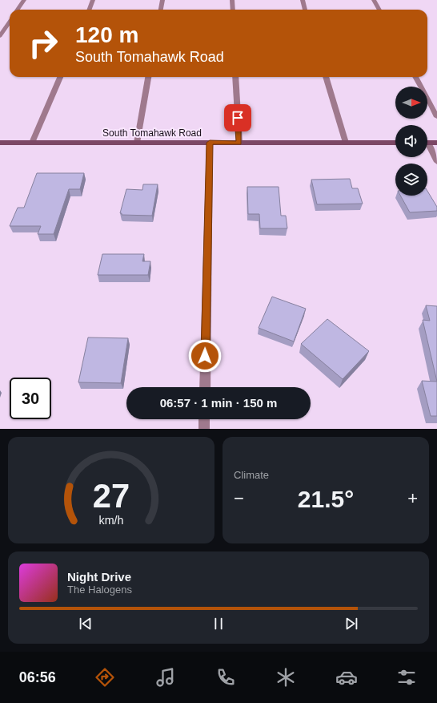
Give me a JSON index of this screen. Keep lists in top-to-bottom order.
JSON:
{
  "streets": {
    "main road": ["South Tomahawk Road"]
  },
  "north": "right",
  "page": {
    "turn": ["120 m", "South Tomahawk Road"],
    "limit": "30",
    "trip": "06:57 · 1 min · 150 m",
    "tile": "Climate",
    "heat": ["−", "21.5°", "+"],
    "song": ["Night Drive", "The Halogens"],
    "tabs": "06:56",
    "gauge": ["27", "km/h"]
  }
}
